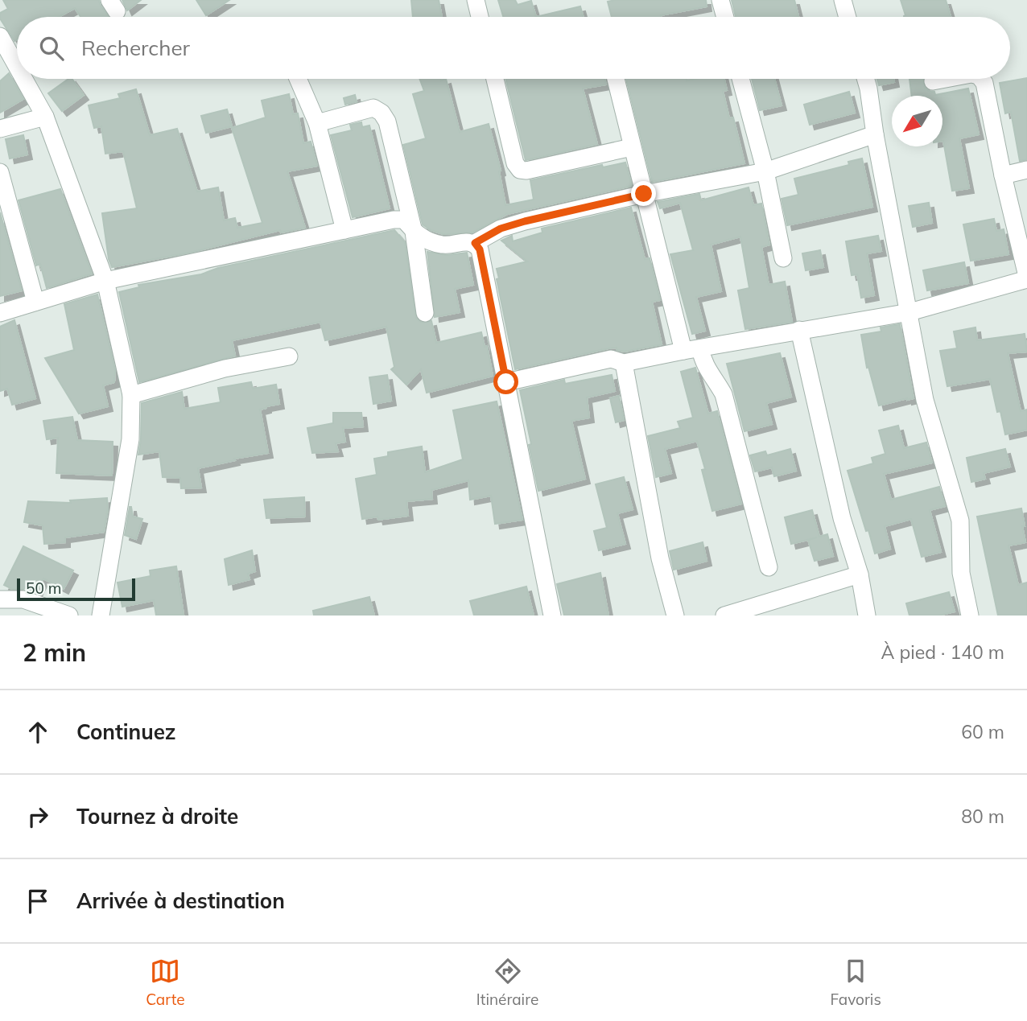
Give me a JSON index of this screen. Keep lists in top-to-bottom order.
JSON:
{
  "scale_bar": "50 m",
  "north": "bottom left",
  "page": {
    "search": "Rechercher",
    "scale": "50 m",
    "heading": ["2 min", "À pied · 140 m"],
    "list": [
      ["Continuez", "60 m"],
      ["Tournez à droite", "80 m"],
      "Arrivée à destination"
    ],
    "nav": ["Carte", "Itinéraire", "Favoris"]
  }
}
